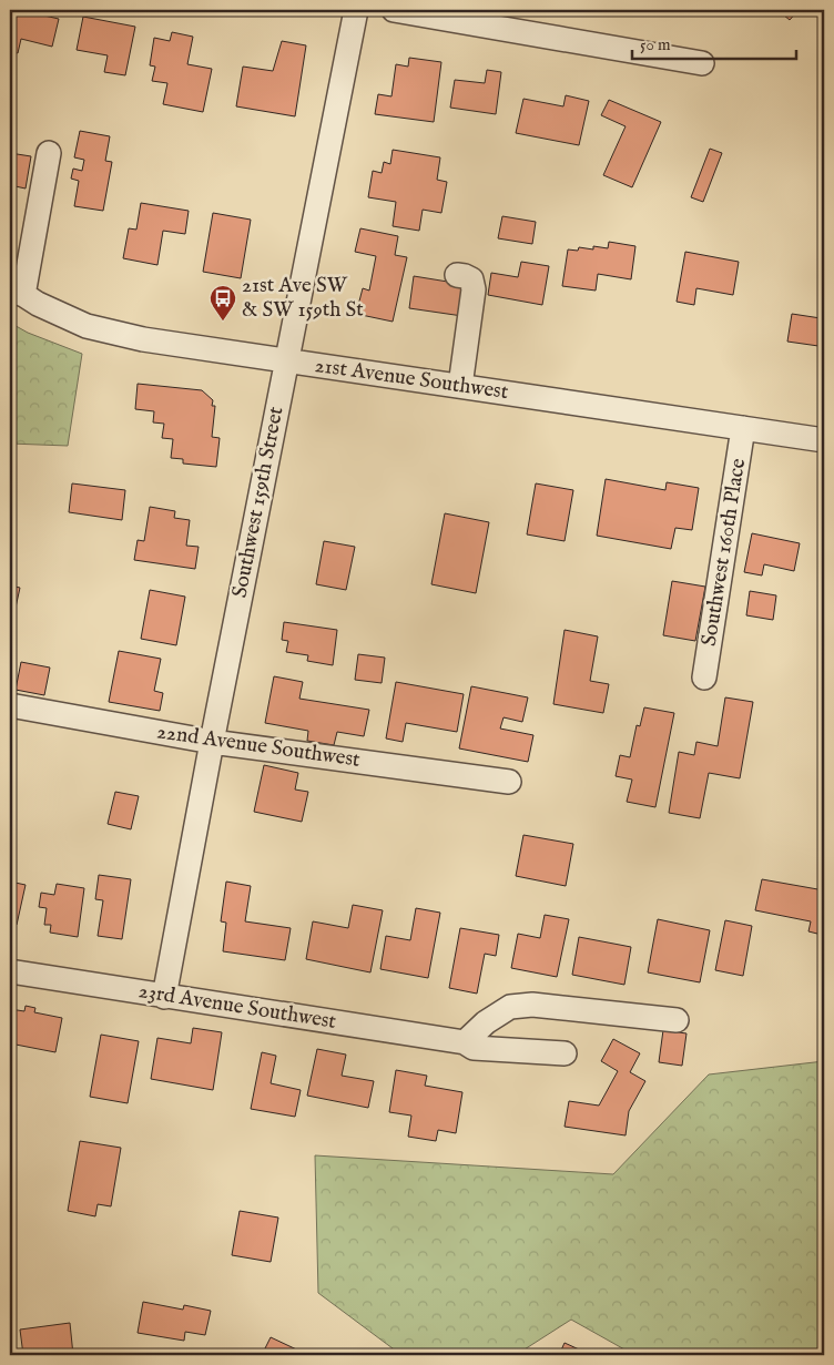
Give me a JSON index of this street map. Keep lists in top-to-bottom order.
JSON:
{
  "streets": {
    "street": [
      "21st Avenue Southwest",
      "Southwest 159th Street",
      "Southwest 160th Place",
      "22nd Avenue Southwest",
      "23rd Avenue Southwest"
    ]
  },
  "crossings": [
    ["21st Avenue Southwest", "Southwest 159th Street"],
    ["21st Avenue Southwest", "Southwest 160th Place"],
    ["Southwest 159th Street", "22nd Avenue Southwest"],
    ["Southwest 159th Street", "23rd Avenue Southwest"]
  ],
  "places": {
    "bus stop": ["21st Ave SW & SW 159th St"]
  },
  "scale_bar": "50 m"
}
